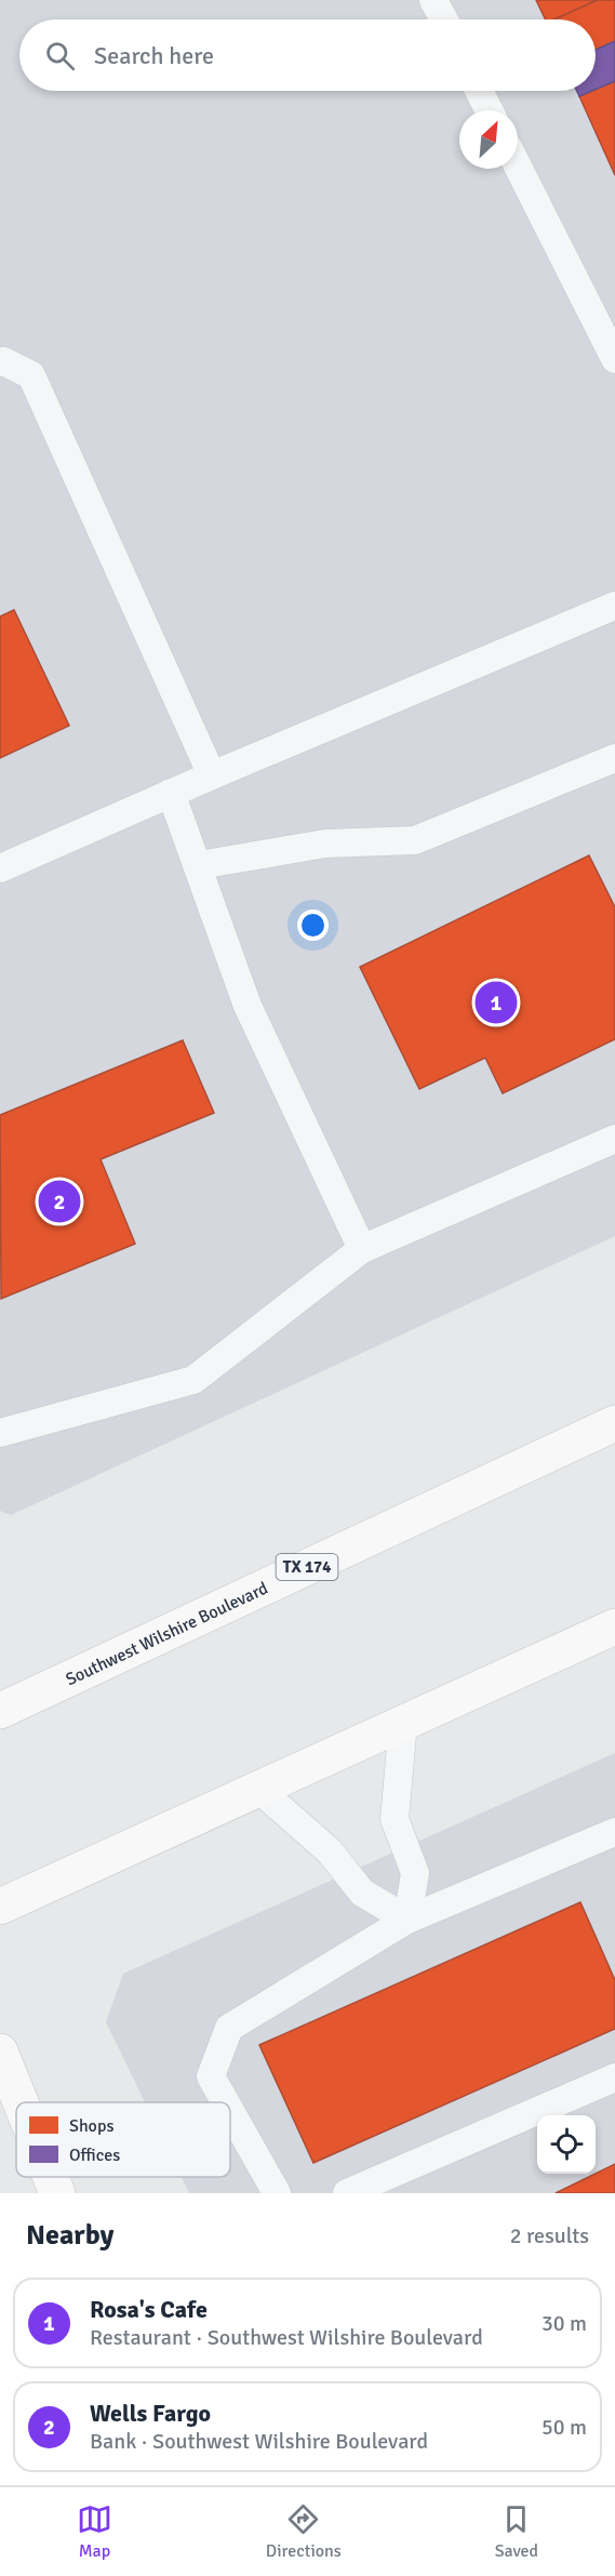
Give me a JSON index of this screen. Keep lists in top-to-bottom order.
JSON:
{
  "streets": {
    "main road": ["TX 174", "Southwest Wilshire Boulevard"]
  },
  "legend": ["Shops", "Offices"],
  "north": "top right",
  "page": {
    "search": "Search here",
    "pins": ["1", "2"],
    "heading": ["Nearby", "2 results"],
    "list": [
      {
        "mark": "1",
        "name": "Rosa's Cafe",
        "note": "Restaurant · Southwest Wilshire Boulevard",
        "value": "30 m"
      },
      {
        "mark": "2",
        "name": "Wells Fargo",
        "note": "Bank · Southwest Wilshire Boulevard",
        "value": "50 m"
      }
    ],
    "nav": ["Map", "Directions", "Saved"]
  }
}
